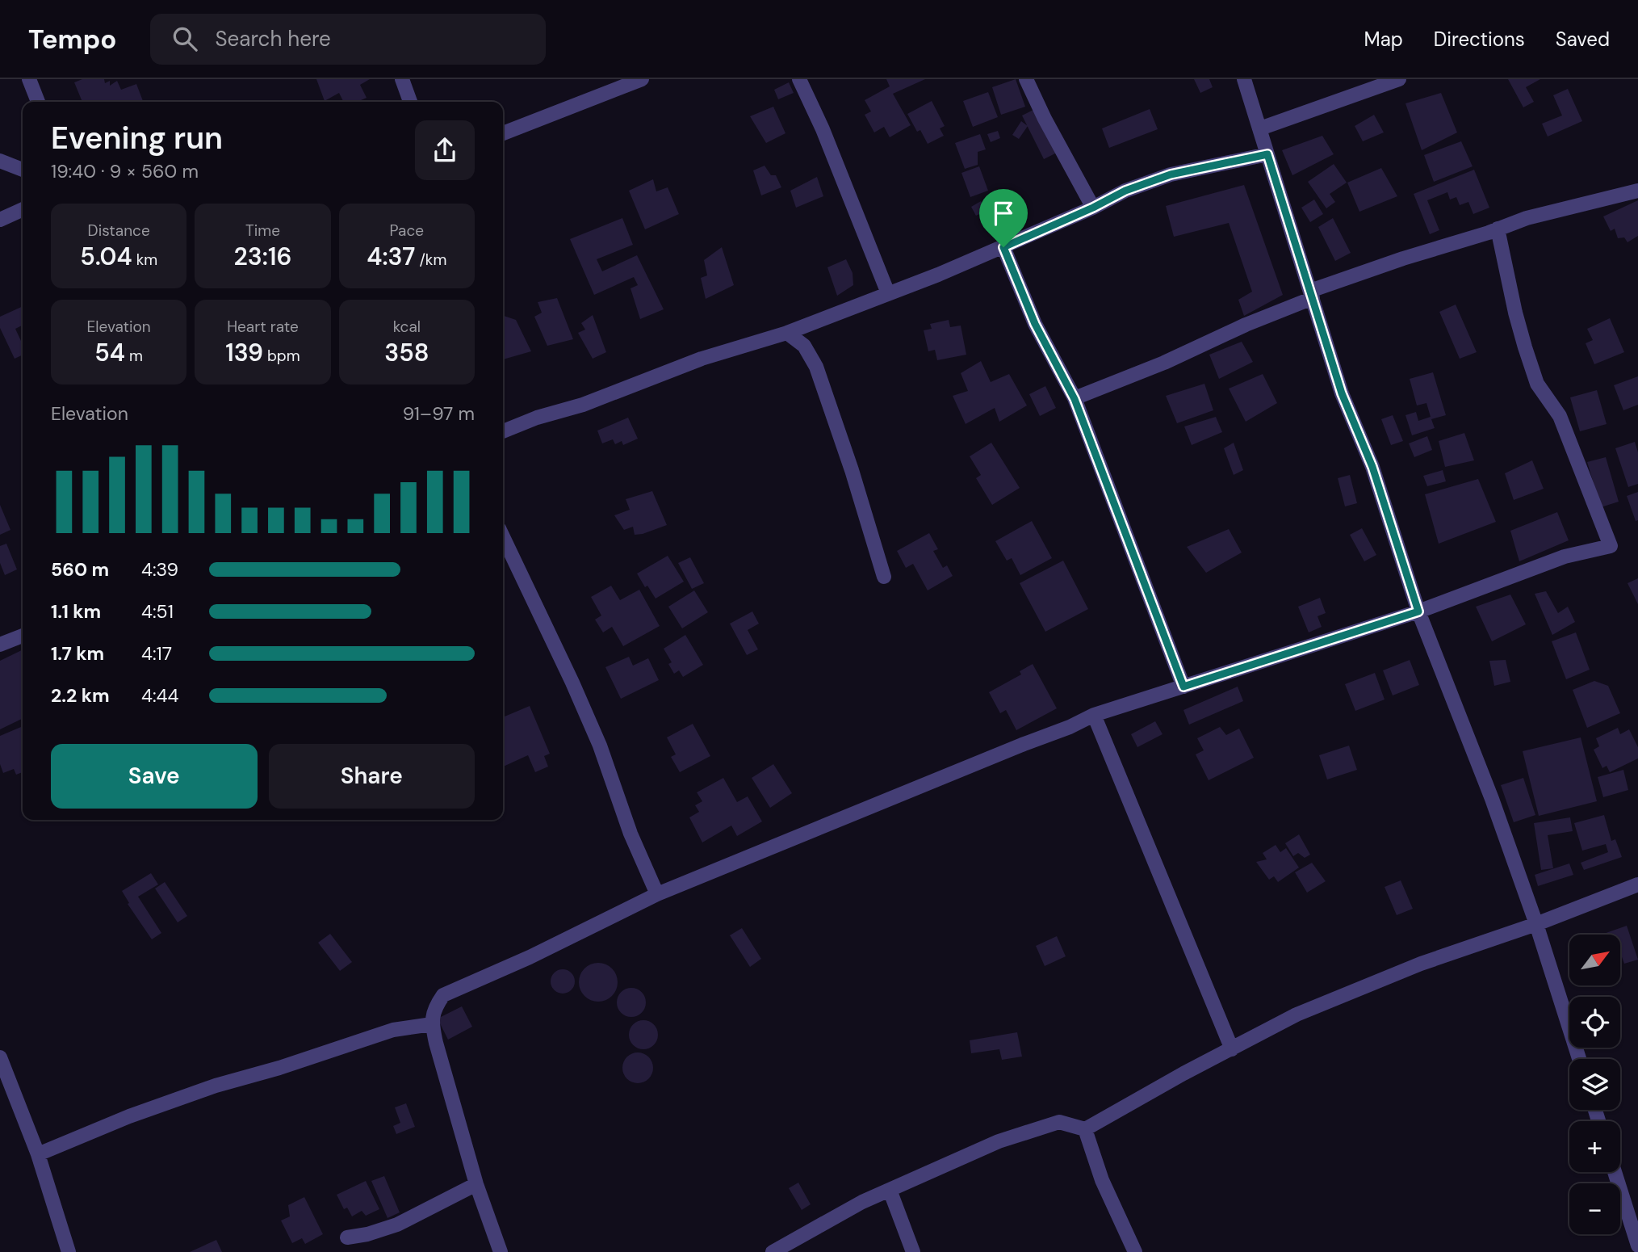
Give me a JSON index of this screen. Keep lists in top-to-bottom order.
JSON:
{
  "north": "top right",
  "page": {
    "header": "Tempo",
    "search": "Search here",
    "nav": ["Map", "Directions", "Saved"],
    "heading": ["Evening run", "19:40 · 9 × 560 m"],
    "stats": [
      ["Distance", "5.04 km"],
      ["Time", "23:16"],
      ["Pace", "4:37 /km"],
      ["Elevation", "54 m"],
      ["Heart rate", "139 bpm"],
      ["kcal", "358"]
    ],
    "chart": ["Elevation", "91–97 m"],
    "list": [
      {
        "name": "560 m",
        "note": "4:39"
      },
      {
        "name": "1.1 km",
        "note": "4:51"
      },
      {
        "name": "1.7 km",
        "note": "4:17"
      },
      {
        "name": "2.2 km",
        "note": "4:44"
      }
    ],
    "buttons": ["Save", "Share"],
    "map_buttons": ["+", "−"]
  }
}
